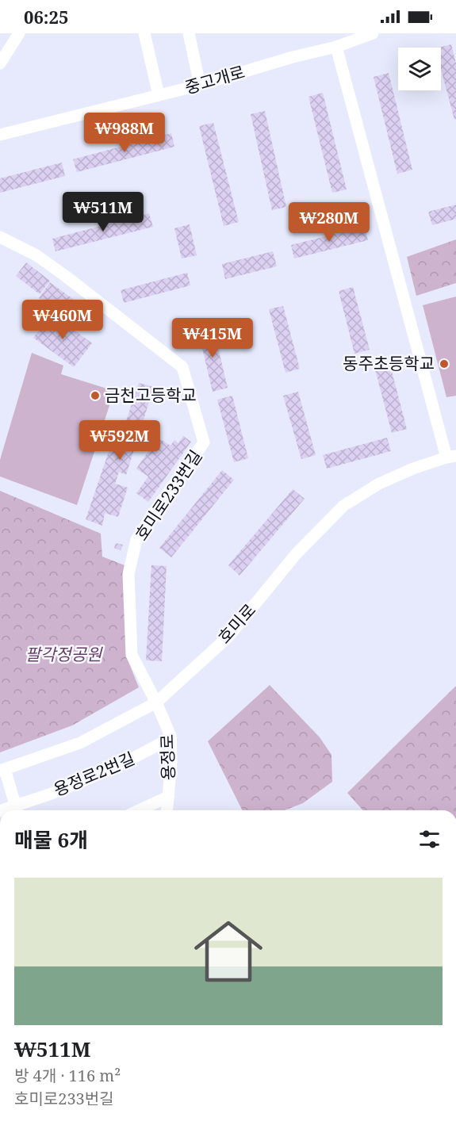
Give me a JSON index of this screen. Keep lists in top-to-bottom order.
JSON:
{
  "streets": {
    "street": [
      "중고개로",
      "호미로233번길",
      "호미로",
      "용정로",
      "용정로2번길"
    ]
  },
  "crossings": [
    ["호미로233번길", "호미로"],
    ["호미로233번길", "용정로"],
    ["호미로", "용정로"],
    ["용정로", "용정로2번길"]
  ],
  "parks": ["팔각정공원"],
  "places": ["동주초등학교", "금천고등학교"],
  "page": {
    "status": "06:25",
    "price": [
      "₩988M",
      "₩511M",
      "₩280M",
      "₩460M",
      "₩415M",
      "₩592M"
    ],
    "heading": "매물 6개",
    "list": [
      {
        "name": "₩511M",
        "note": "방 4개 · 116 m² · 호미로233번길"
      }
    ]
  }
}
